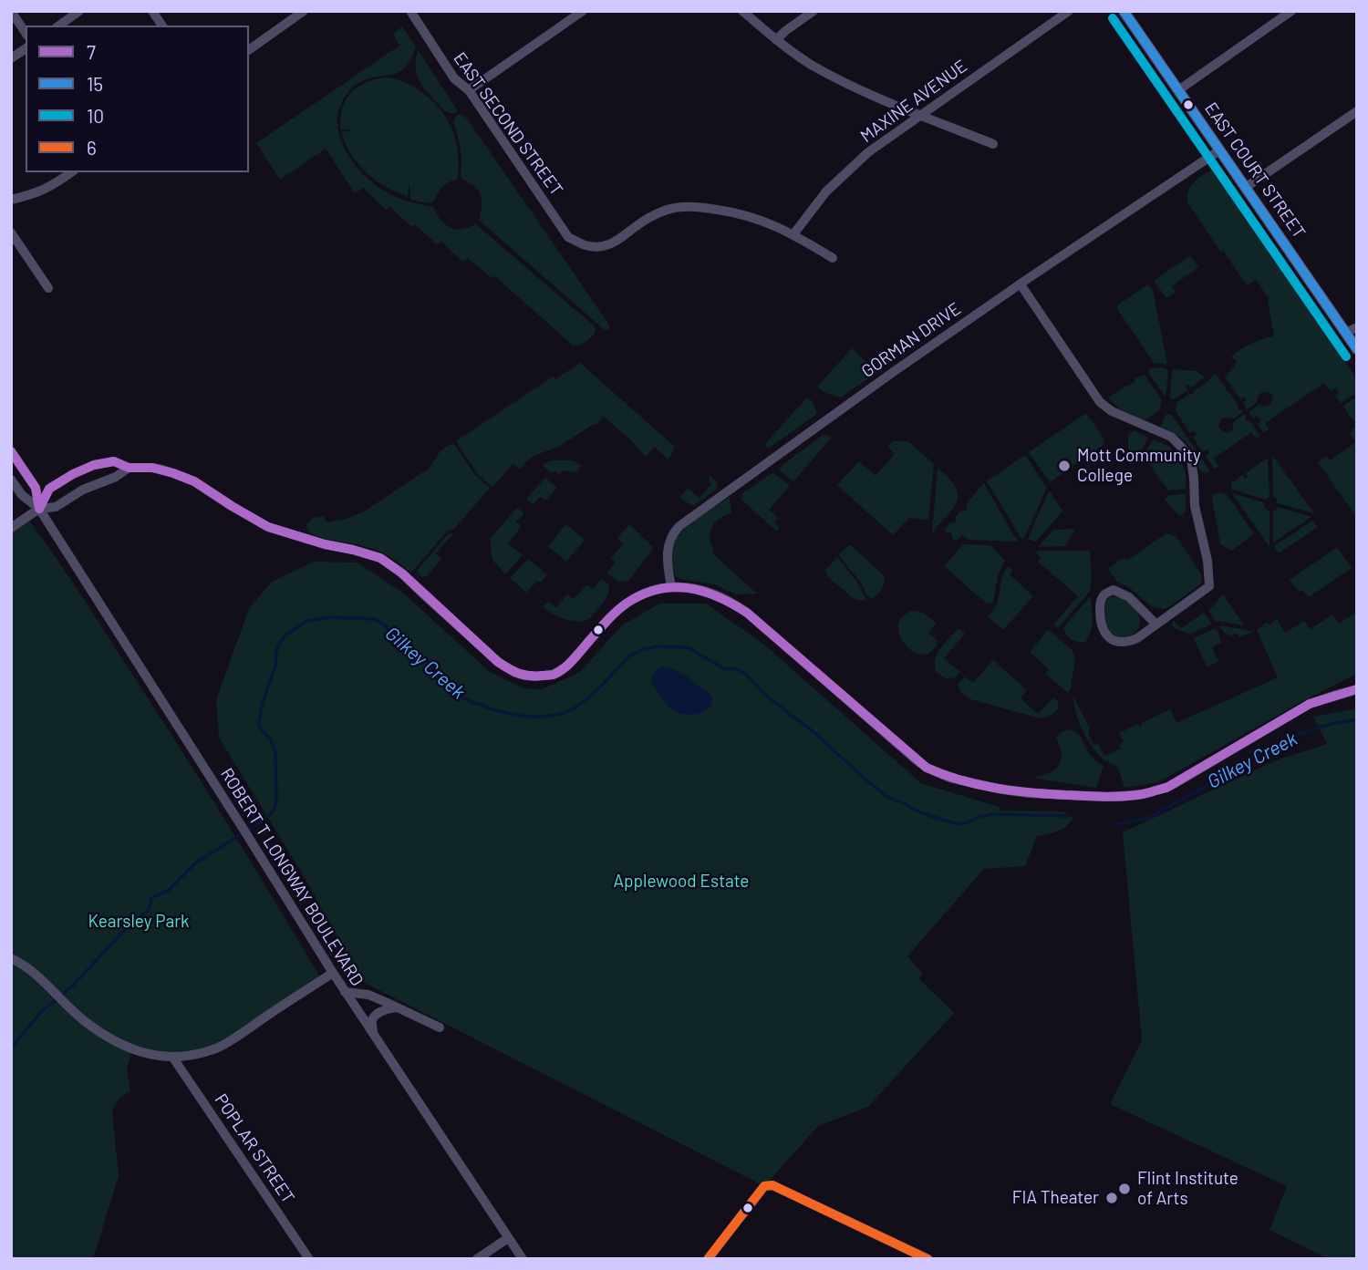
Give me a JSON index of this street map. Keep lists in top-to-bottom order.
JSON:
{
  "streets": {
    "main road": ["EAST COURT STREET"],
    "street": [
      "MAXINE AVENUE",
      "EAST SECOND STREET",
      "GORMAN DRIVE",
      "ROBERT T LONGWAY BOULEVARD",
      "POPLAR STREET"
    ]
  },
  "crossings": [
    ["MAXINE AVENUE", "EAST SECOND STREET"],
    ["EAST COURT STREET", "GORMAN DRIVE"]
  ],
  "water": ["Gilkey Creek"],
  "parks": ["Applewood Estate", "Kearsley Park"],
  "places": ["Mott Community College", "Flint Institute of Arts", "FIA Theater"],
  "lines": [
    "transit line 15",
    "transit line 10",
    "transit line 7",
    "transit line 6"
  ],
  "legend": [
    "7",
    "15",
    "10",
    "6"
  ]
}
